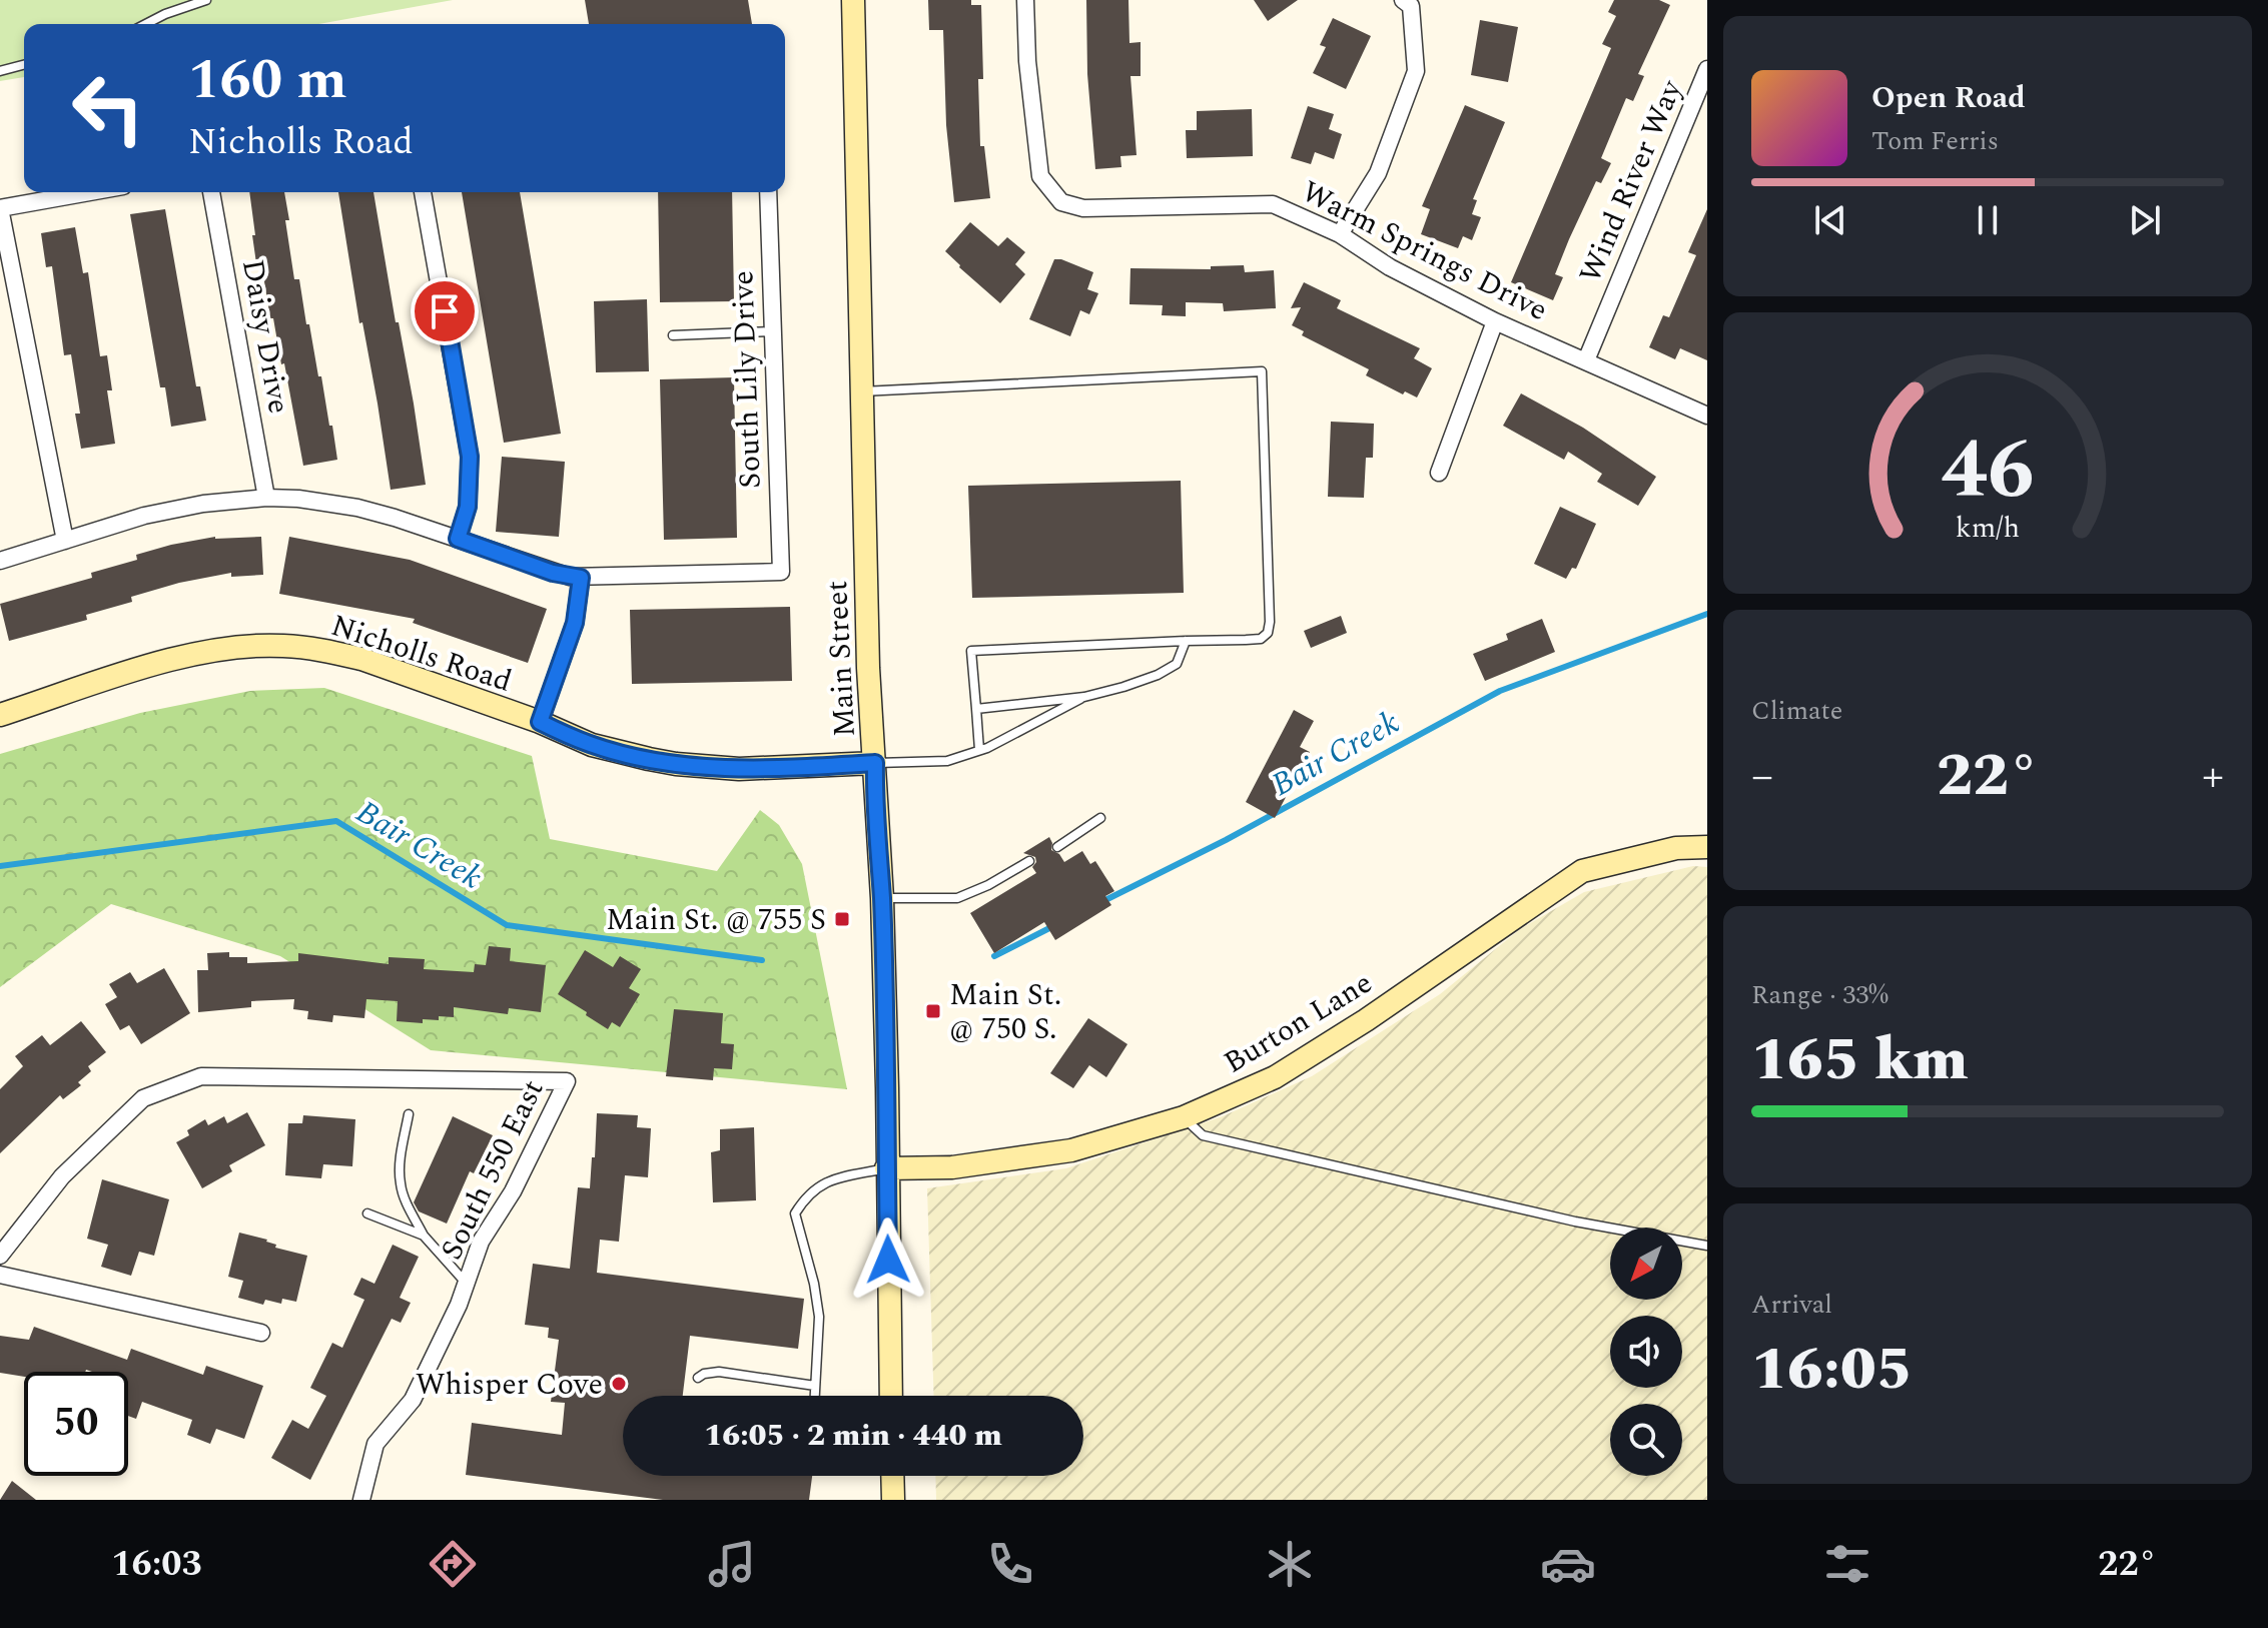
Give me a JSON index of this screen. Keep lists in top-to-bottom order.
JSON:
{
  "streets": {
    "street": [
      "Wind River Way",
      "Warm Springs Drive",
      "Daisy Drive",
      "South Lily Drive",
      "Nicholls Road",
      "Main Street",
      "Burton Lane",
      "South 550 East"
    ]
  },
  "crossings": [
    ["Wind River Way", "Warm Springs Drive"],
    ["Nicholls Road", "Main Street"],
    ["Main Street", "Burton Lane"]
  ],
  "water": ["Bair Creek"],
  "places": {
    "transit": ["Main St. @ 755 S", "Main St. @ 750 S."],
    "other": ["Whisper Cove"]
  },
  "north": "bottom left",
  "page": {
    "turn": ["160 m", "Nicholls Road"],
    "song": ["Open Road", "Tom Ferris"],
    "tile": [
      "Climate",
      ["Range · 33%", "165 km"],
      ["Arrival", "16:05"]
    ],
    "heat": ["−", "22°", "+"],
    "limit": "50",
    "trip": "16:05 · 2 min · 440 m",
    "tabs": ["16:03", "22°"],
    "gauge": ["46", "km/h"]
  }
}
